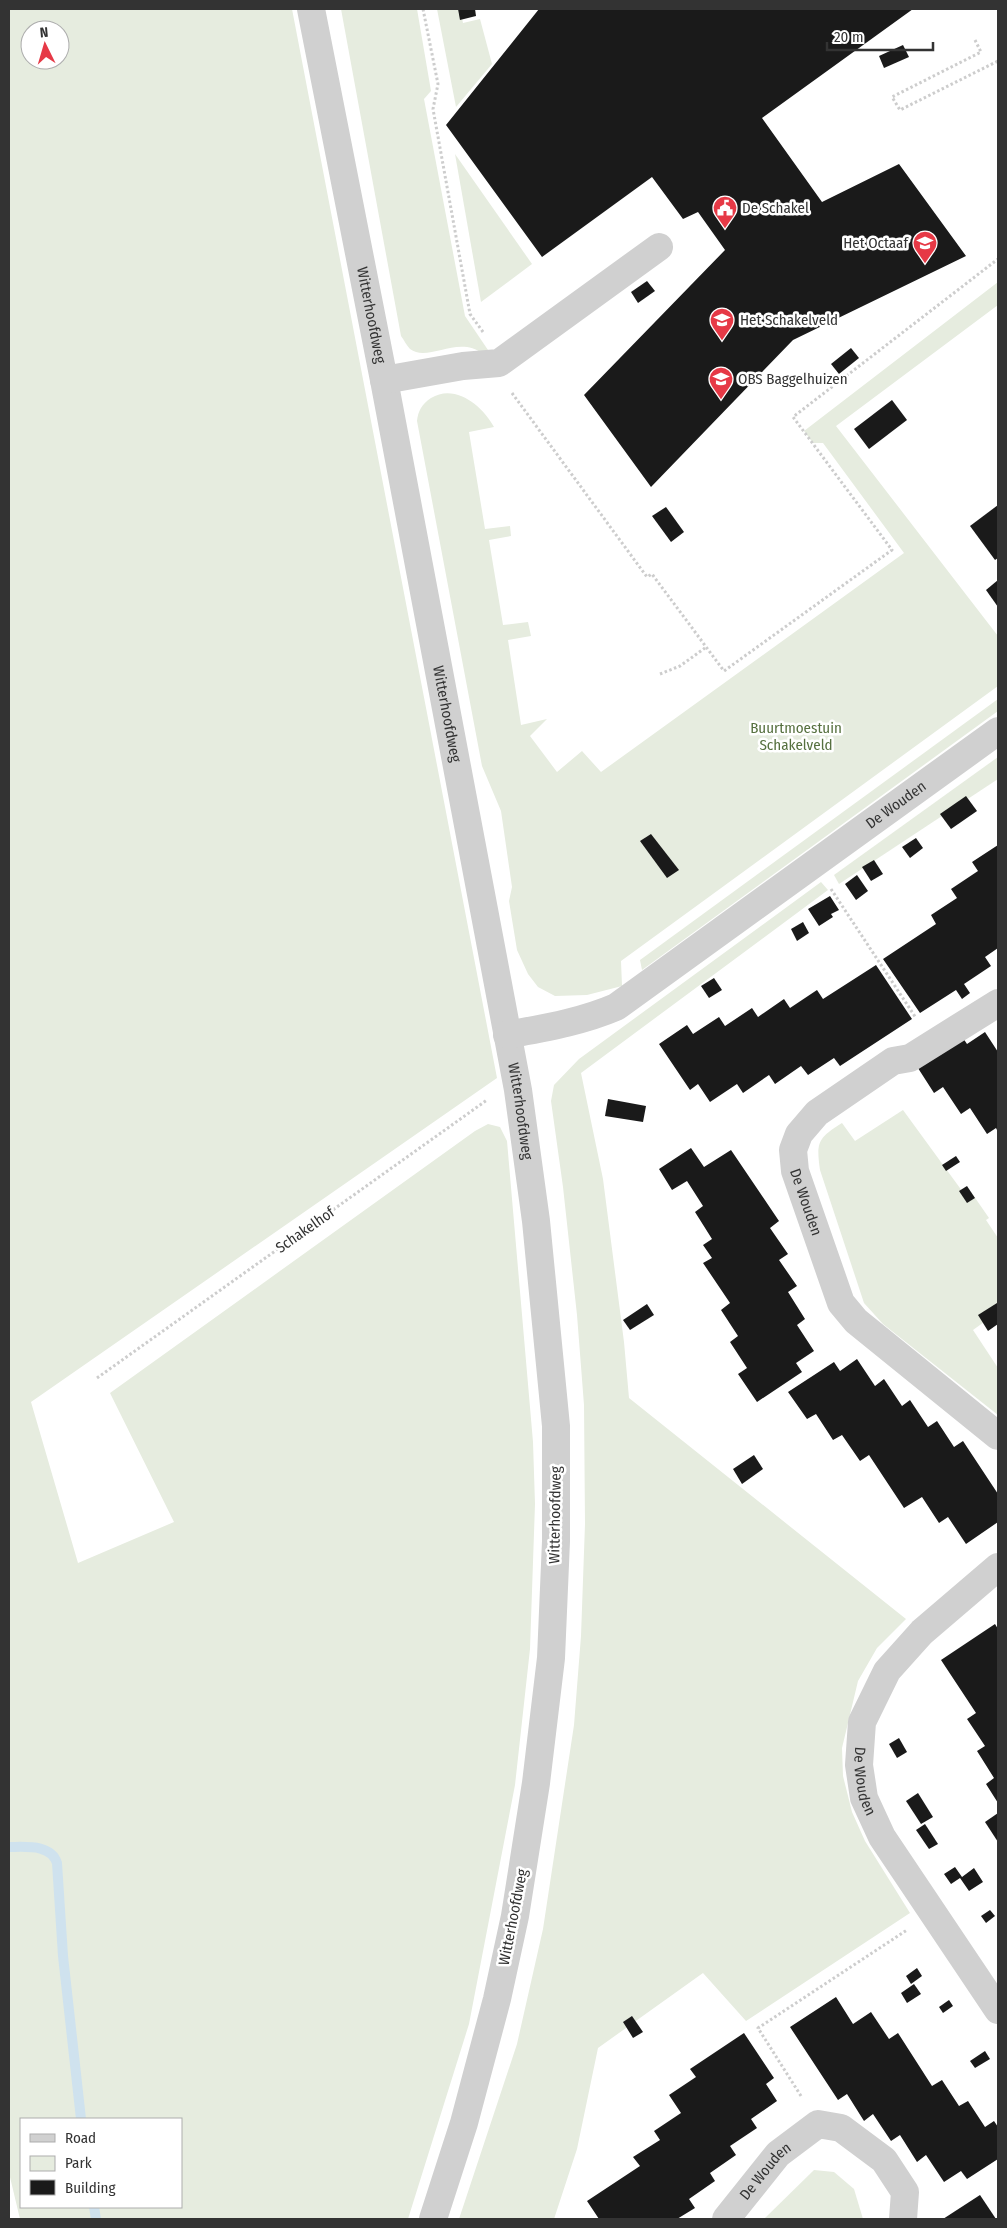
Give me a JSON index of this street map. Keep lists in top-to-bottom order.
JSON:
{
  "streets": {
    "street": ["Witterhoofdweg", "De Wouden"],
    "path": ["Schakelhof"]
  },
  "crossings": [
    ["Witterhoofdweg", "De Wouden"],
    ["Witterhoofdweg", "Schakelhof"]
  ],
  "parks": ["Buurtmoestuin Schakelveld"],
  "places": {
    "public building": ["De Schakel"],
    "school or university": ["Het Octaaf", "Het Schakelveld", "OBS Baggelhuizen"]
  },
  "legend": ["Road", "Park", "Building"],
  "scale_bar": "20 m",
  "north": "top"
}
